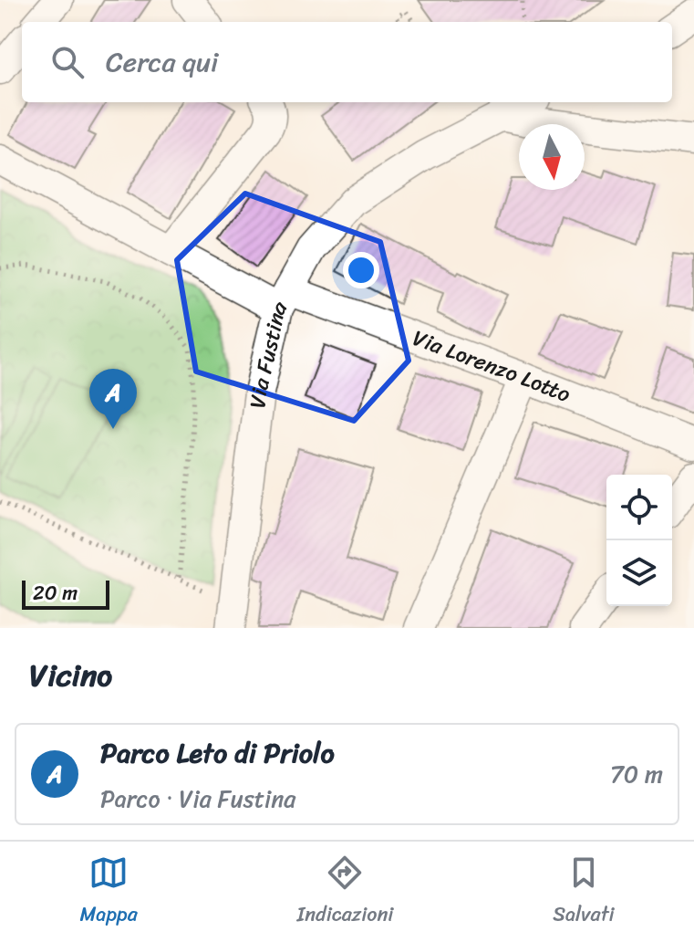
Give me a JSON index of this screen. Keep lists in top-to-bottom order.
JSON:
{
  "streets": {
    "street": ["Via Fustina", "Via Lorenzo Lotto"]
  },
  "crossings": [
    ["Via Fustina", "Via Lorenzo Lotto"]
  ],
  "scale_bar": "20 m",
  "north": "bottom",
  "page": {
    "search": "Cerca qui",
    "pins": "A",
    "scale": "20 m",
    "heading": "Vicino",
    "list": [
      {
        "mark": "A",
        "name": "Parco Leto di Priolo",
        "note": "Parco · Via Fustina",
        "value": "70 m"
      }
    ],
    "nav": ["Mappa", "Indicazioni", "Salvati"]
  }
}
